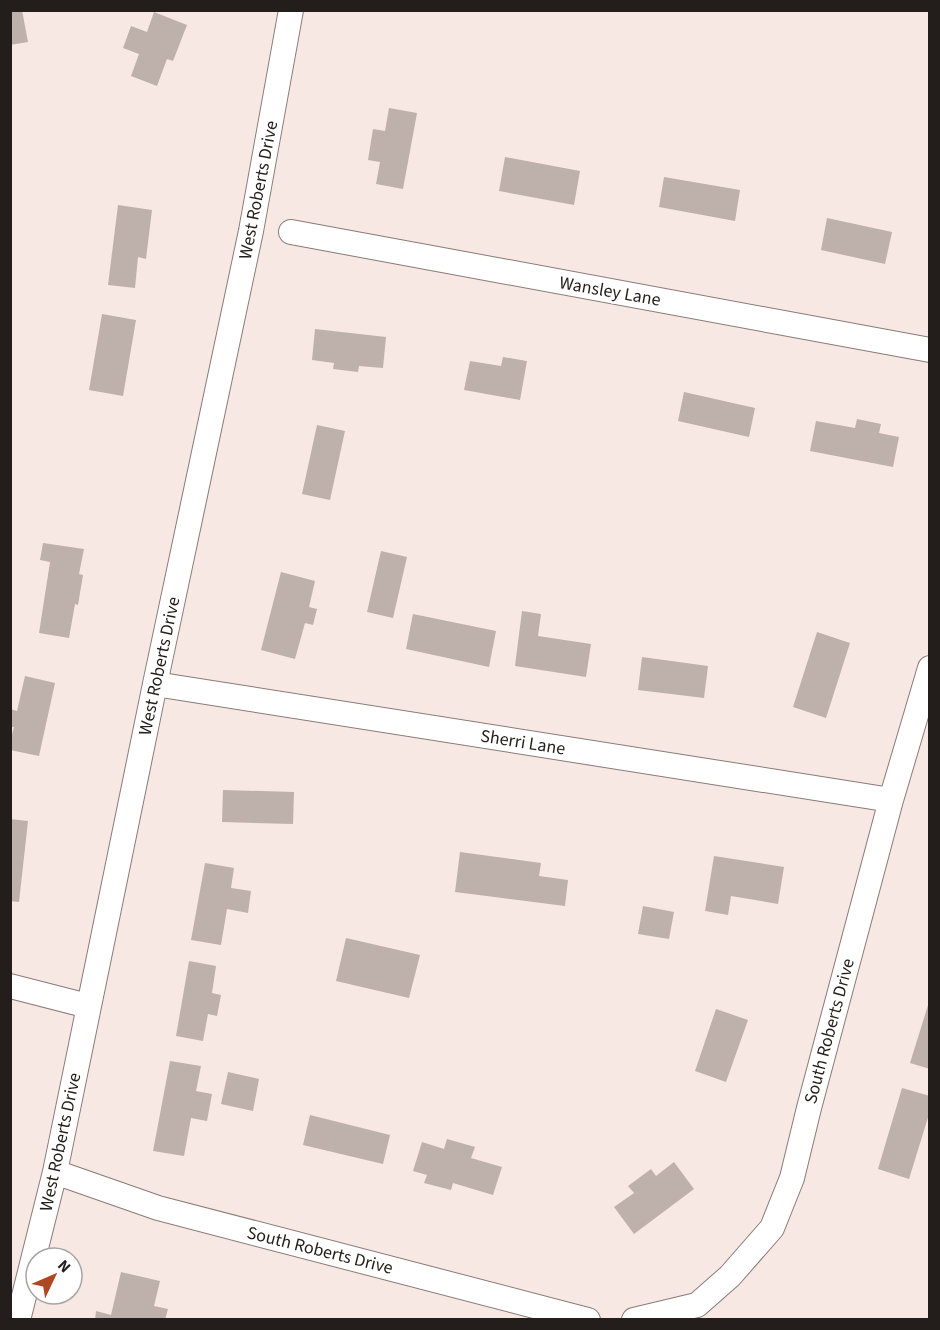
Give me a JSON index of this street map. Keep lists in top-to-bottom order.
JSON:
{
  "streets": {
    "street": [
      "West Roberts Drive",
      "Wansley Lane",
      "Sherri Lane",
      "South Roberts Drive"
    ]
  },
  "crossings": [
    ["West Roberts Drive", "Sherri Lane"],
    ["West Roberts Drive", "South Roberts Drive"],
    ["Sherri Lane", "South Roberts Drive"]
  ],
  "north": "top right"
}
